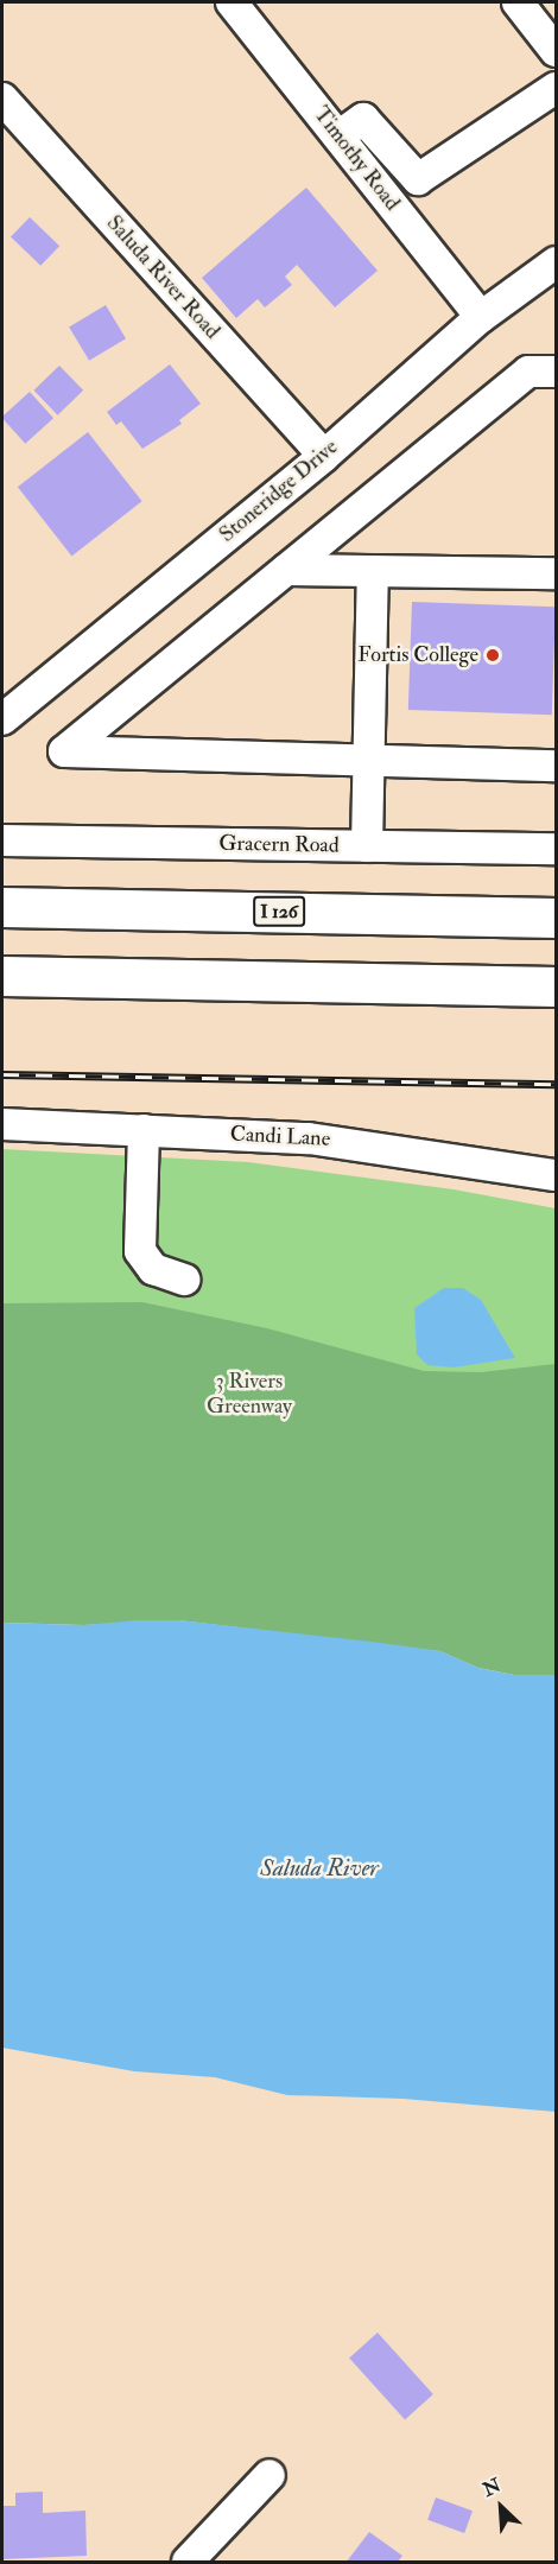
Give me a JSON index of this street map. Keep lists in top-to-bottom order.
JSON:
{
  "streets": {
    "highway": ["I 126"],
    "street": [
      "Timothy Road",
      "Saluda River Road",
      "Stoneridge Drive",
      "Gracern Road",
      "Candi Lane"
    ]
  },
  "crossings": [
    ["Timothy Road", "Stoneridge Drive"],
    ["Saluda River Road", "Stoneridge Drive"]
  ],
  "water": ["Saluda River"],
  "parks": ["3 Rivers Greenway"],
  "places": ["Fortis College"],
  "north": "top left"
}
